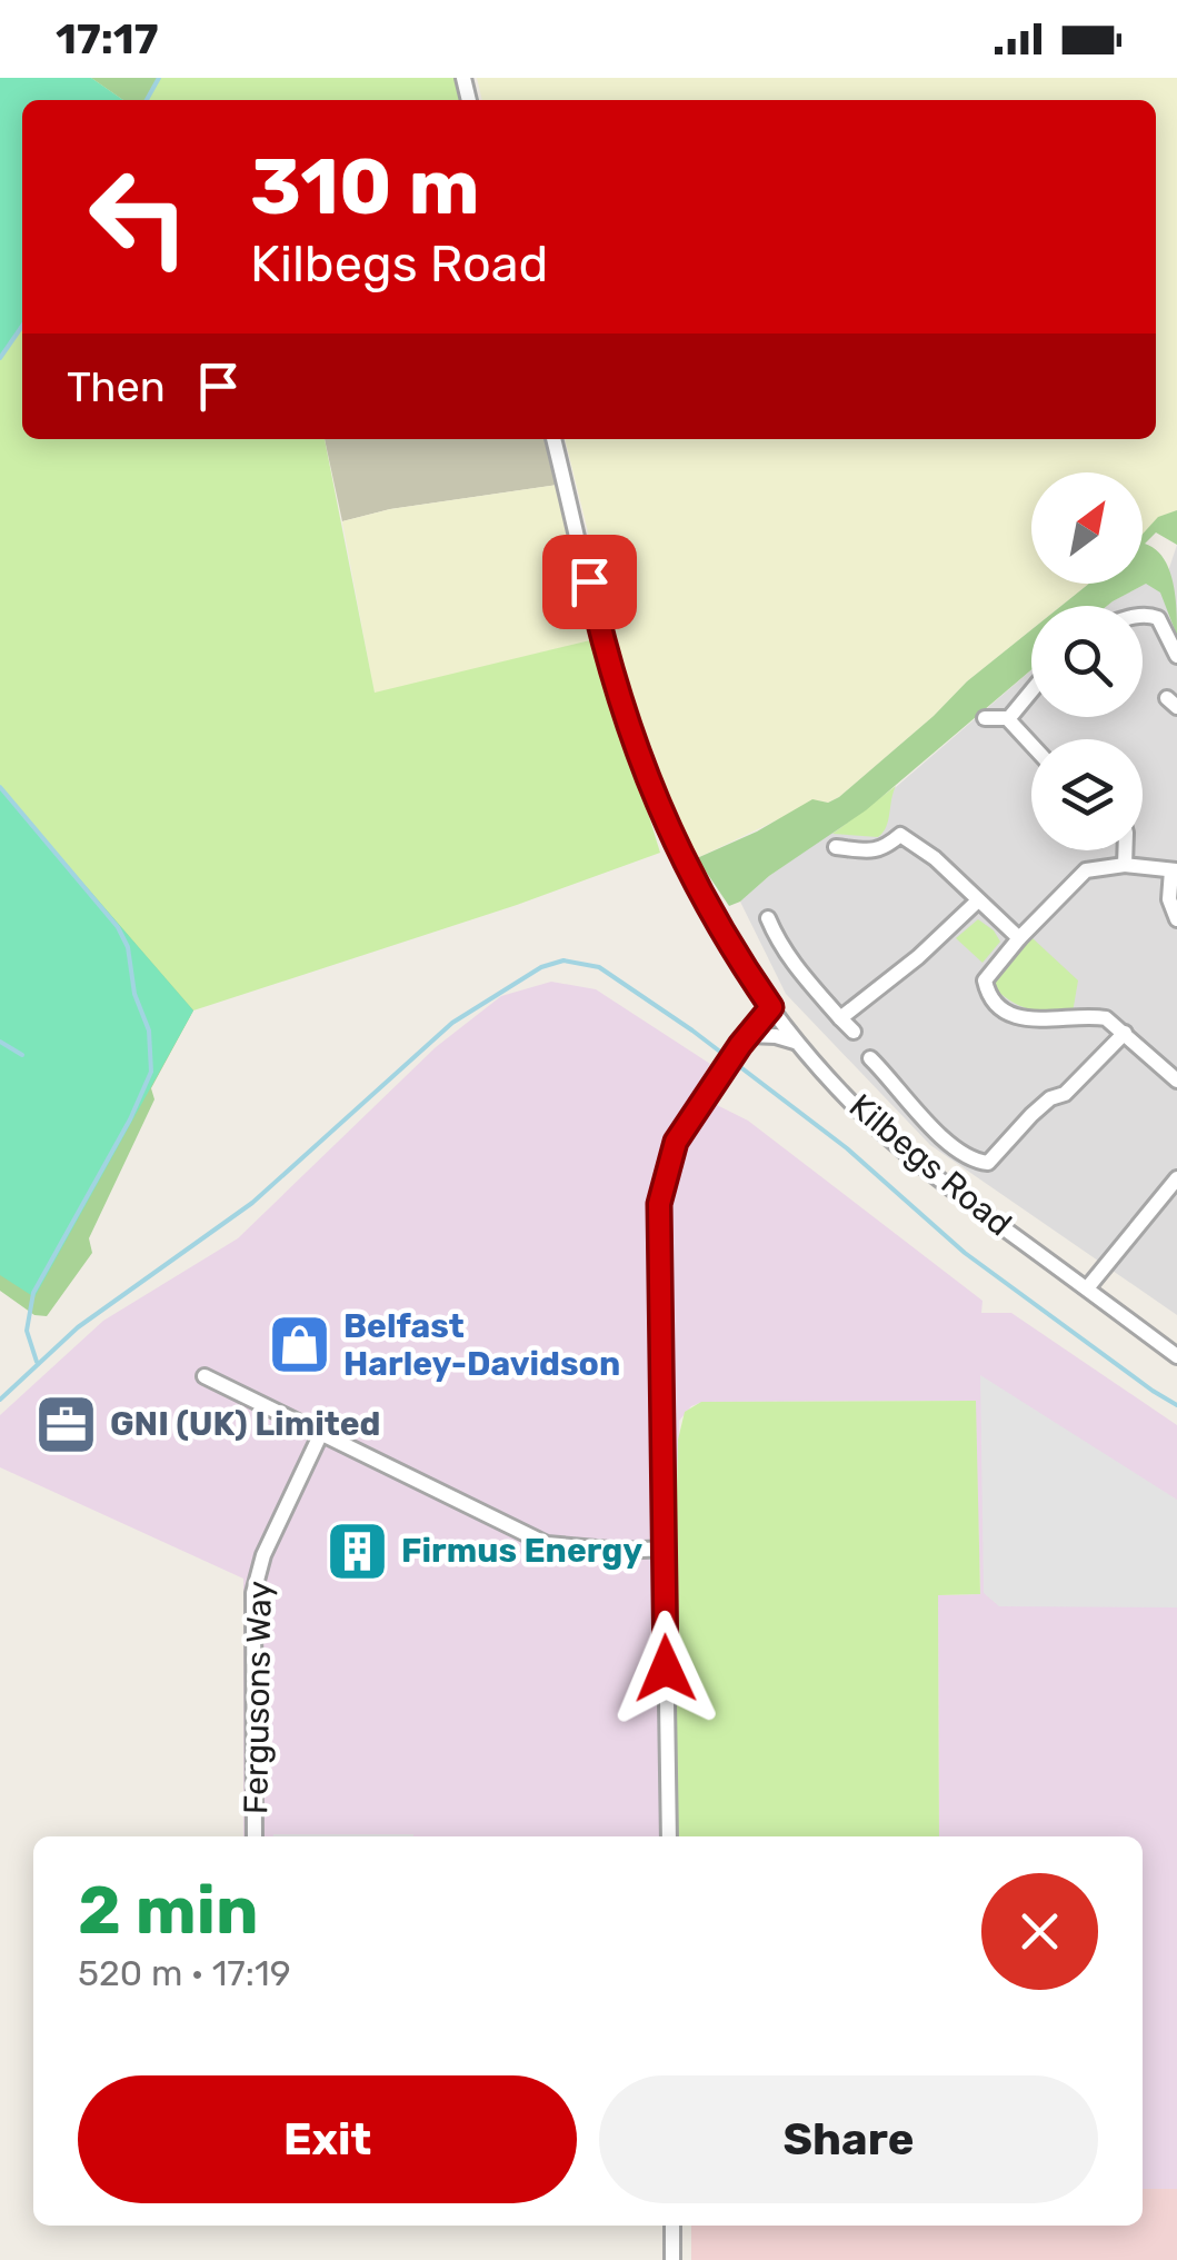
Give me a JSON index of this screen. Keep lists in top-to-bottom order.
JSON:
{
  "streets": {
    "street": ["Kilbegs Road", "Fergusons Way"]
  },
  "places": {
    "shop": ["Belfast Harley-Davidson"],
    "office": ["GNI (UK) Limited"],
    "building": ["Firmus Energy"]
  },
  "north": "top right",
  "page": {
    "status": "17:17",
    "turn": ["310 m", "Kilbegs Road"],
    "then": "Then",
    "heading": ["2 min", "520 m · 17:19"],
    "buttons": ["Exit", "Share"]
  }
}
